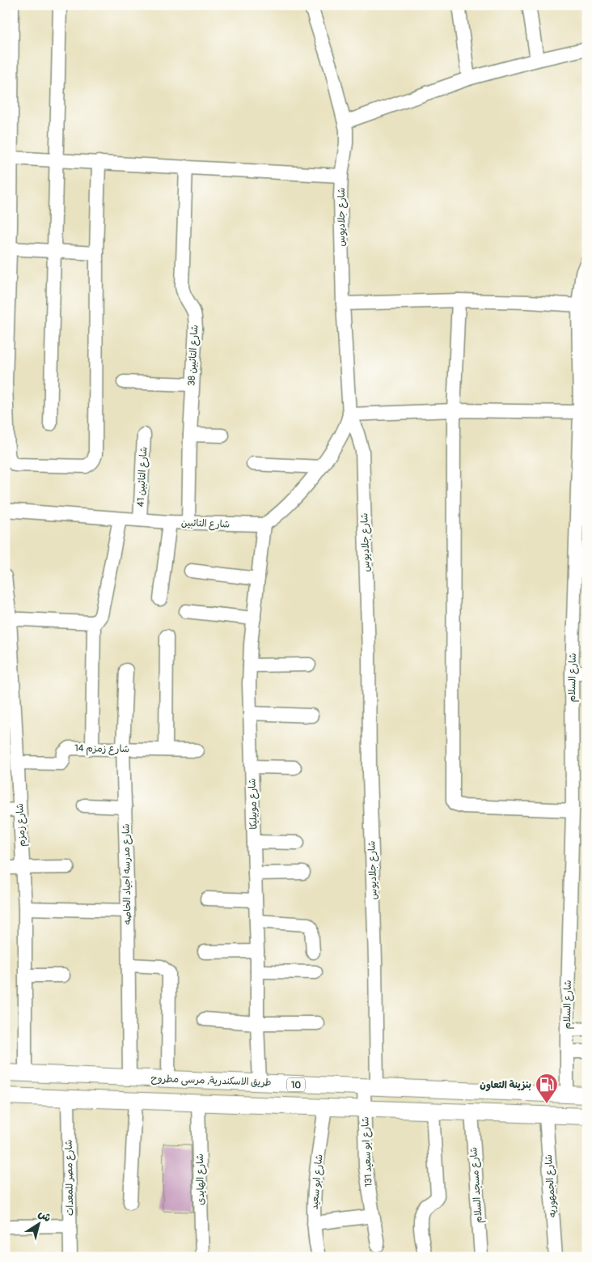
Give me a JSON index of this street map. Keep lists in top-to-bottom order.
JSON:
{
  "streets": {
    "main road": ["طريق الاسكندرية, مرسى مطروح", "10"],
    "street": [
      "شارع جلاديوس",
      "شارع التائبين 38",
      "شارع التائبين 41",
      "شارع التائبين",
      "شارع السلام",
      "شارع زمزم 14",
      "شارع موبيليكا",
      "شارع زمزم",
      "شارع مدرسه اجياد الخاصه",
      "شارع ابو سعيد 131",
      "شارع مصر للمعدات",
      "شارع الهايدى",
      "شارع ابو سعيد",
      "شارع مسجد السلام",
      "شارع الجمهوريه"
    ]
  },
  "crossings": [
    ["شارع جلاديوس", "طريق الاسكندرية, مرسى مطروح"],
    ["شارع جلاديوس", "شارع ابو سعيد 131"],
    ["شارع التائبين 38", "شارع التائبين"],
    ["شارع التائبين 41", "شارع التائبين"],
    ["شارع التائبين", "شارع موبيليكا"],
    ["شارع السلام", "طريق الاسكندرية, مرسى مطروح"],
    ["شارع زمزم 14", "شارع زمزم"],
    ["شارع زمزم 14", "شارع مدرسه اجياد الخاصه"],
    ["شارع موبيليكا", "طريق الاسكندرية, مرسى مطروح"],
    ["شارع زمزم", "طريق الاسكندرية, مرسى مطروح"],
    ["شارع مدرسه اجياد الخاصه", "طريق الاسكندرية, مرسى مطروح"],
    ["طريق الاسكندرية, مرسى مطروح", "شارع ابو سعيد 131"],
    ["10", "شارع ابو سعيد 131"],
    ["10", "شارع مصر للمعدات"],
    ["10", "شارع الهايدى"],
    ["10", "شارع ابو سعيد"],
    ["10", "شارع مسجد السلام"],
    ["10", "شارع الجمهوريه"]
  ],
  "places": {
    "fuel station": ["بنزينة التعاون"]
  },
  "north": "top right"
}
